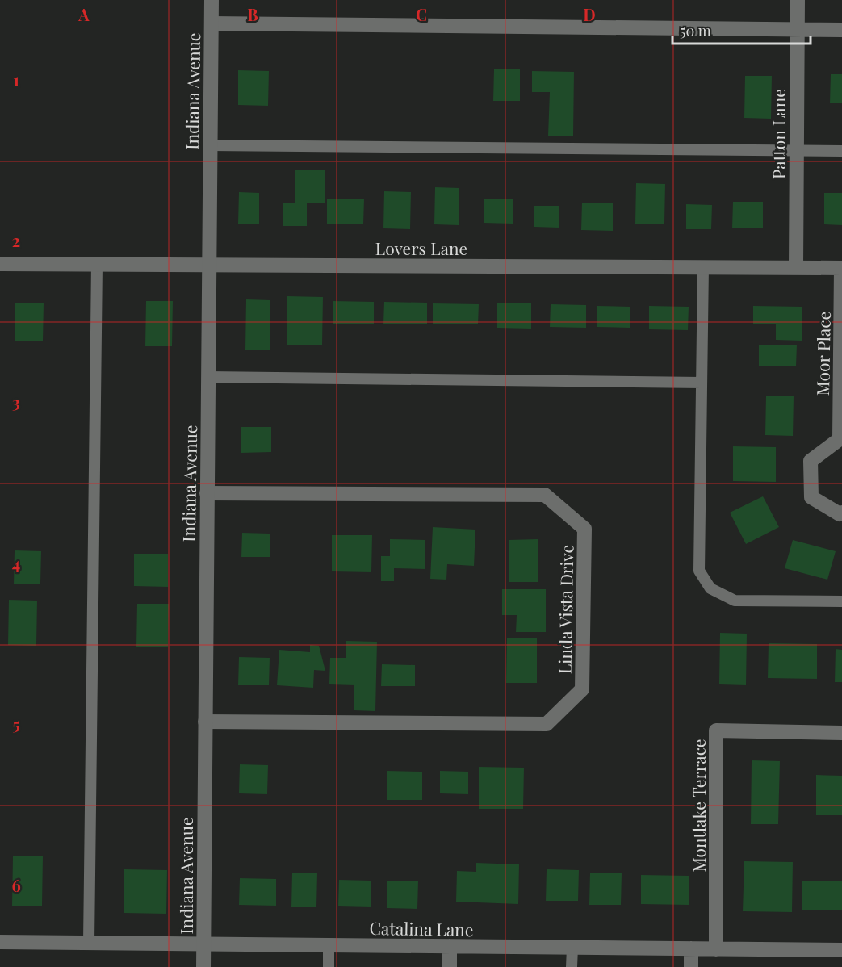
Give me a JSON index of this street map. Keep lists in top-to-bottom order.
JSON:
{
  "streets": {
    "street": [
      "Indiana Avenue",
      "Patton Lane",
      "Lovers Lane",
      "Moor Place",
      "Linda Vista Drive",
      "Montlake Terrace",
      "Catalina Lane"
    ]
  },
  "crossings": [
    ["Indiana Avenue", "Lovers Lane"],
    ["Indiana Avenue", "Linda Vista Drive"],
    ["Indiana Avenue", "Catalina Lane"],
    ["Patton Lane", "Lovers Lane"],
    ["Lovers Lane", "Moor Place"],
    ["Montlake Terrace", "Catalina Lane"]
  ],
  "scale_bar": "50 m",
  "grid": {
    "columns": [
      "A",
      "B",
      "C",
      "D"
    ],
    "rows": [
      "1",
      "2",
      "3",
      "4",
      "5",
      "6"
    ]
  }
}
